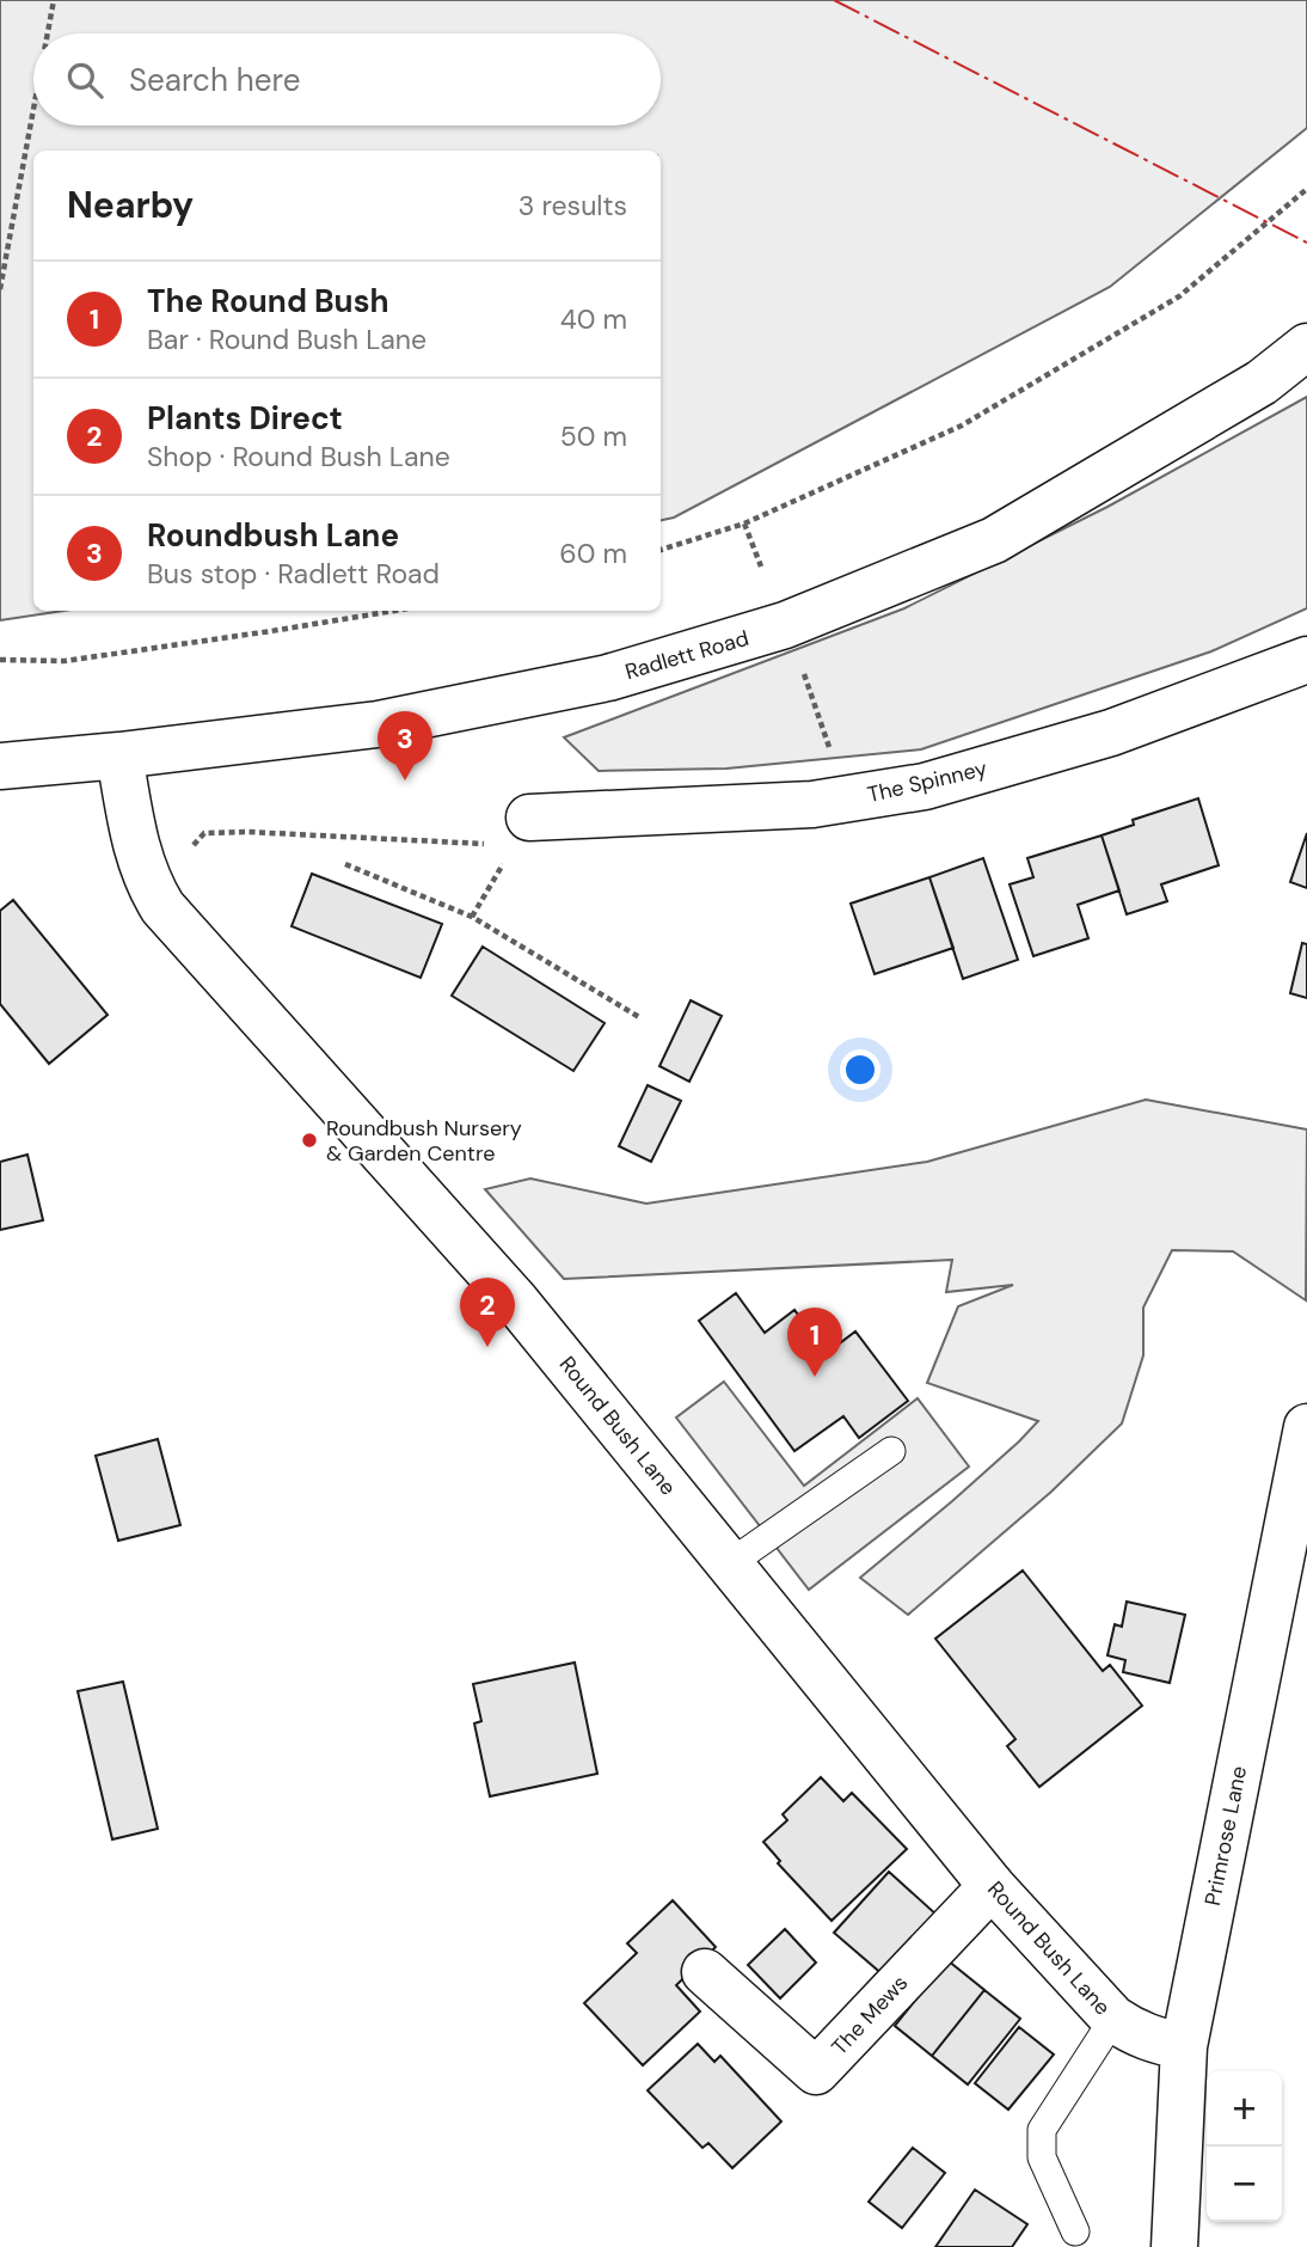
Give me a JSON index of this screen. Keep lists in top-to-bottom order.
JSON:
{
  "streets": {
    "street": [
      "Radlett Road",
      "The Spinney",
      "Round Bush Lane",
      "Primrose Lane",
      "The Mews"
    ]
  },
  "crossings": [
    ["Radlett Road", "Round Bush Lane"],
    ["Round Bush Lane", "Primrose Lane"],
    ["Round Bush Lane", "The Mews"]
  ],
  "places": ["Roundbush Nursery & Garden Centre"],
  "page": {
    "search": "Search here",
    "heading": ["Nearby", "3 results"],
    "list": [
      {
        "mark": "1",
        "name": "The Round Bush",
        "note": "Bar · Round Bush Lane",
        "value": "40 m"
      },
      {
        "mark": "2",
        "name": "Plants Direct",
        "note": "Shop · Round Bush Lane",
        "value": "50 m"
      },
      {
        "mark": "3",
        "name": "Roundbush Lane",
        "note": "Bus stop · Radlett Road",
        "value": "60 m"
      }
    ],
    "pins": ["3", "2", "1"],
    "map_buttons": ["+", "−"]
  }
}
